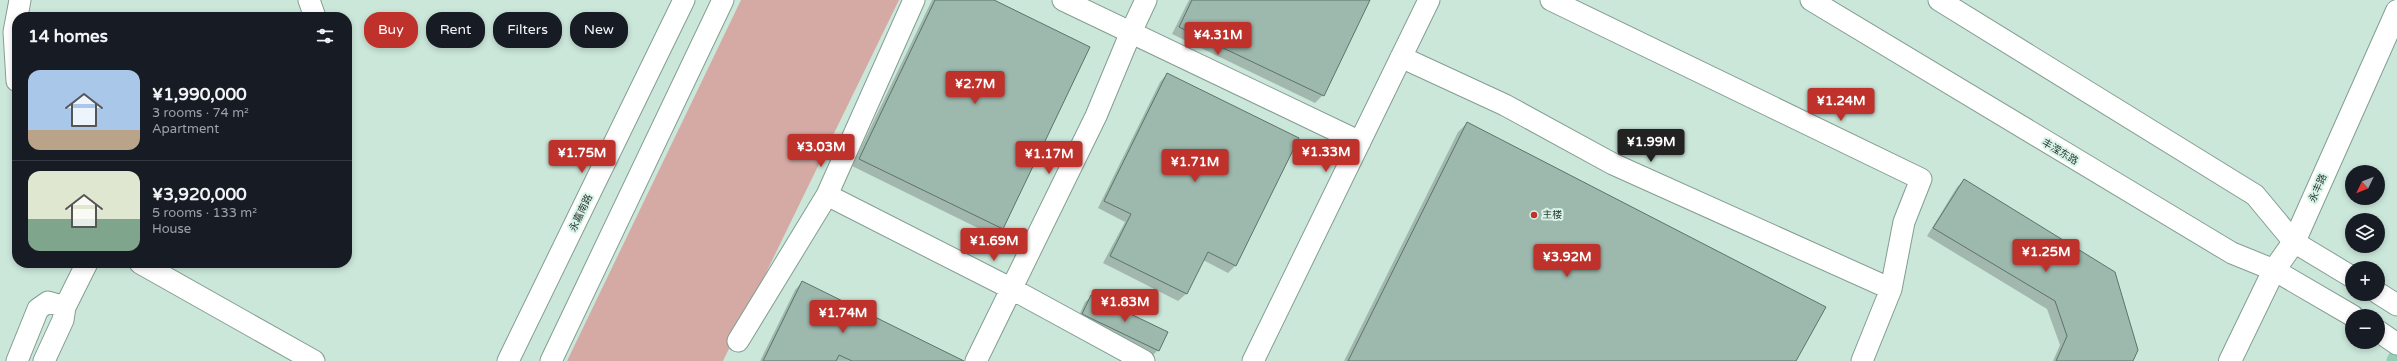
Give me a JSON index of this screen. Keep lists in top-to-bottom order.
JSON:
{
  "streets": {
    "main road": ["永丰路"],
    "street": ["丰滢东路", "永嘉南路"]
  },
  "crossings": [
    ["丰滢东路", "永丰路"]
  ],
  "places": ["主楼"],
  "north": "bottom left",
  "page": {
    "chip": [
      "Buy",
      "Rent",
      "Filters",
      "New"
    ],
    "heading": "14 homes",
    "price": [
      "¥4.31M",
      "¥2.7M",
      "¥1.24M",
      "¥1.99M",
      "¥3.03M",
      "¥1.33M",
      "¥1.75M",
      "¥1.17M",
      "¥1.71M",
      "¥1.69M",
      "¥1.25M",
      "¥3.92M",
      "¥1.83M",
      "¥1.74M"
    ],
    "list": [
      {
        "name": "¥1,990,000",
        "note": "3 rooms · 74 m² · Apartment"
      },
      {
        "name": "¥3,920,000",
        "note": "5 rooms · 133 m² · House"
      }
    ],
    "map_buttons": ["+", "−"]
  }
}
